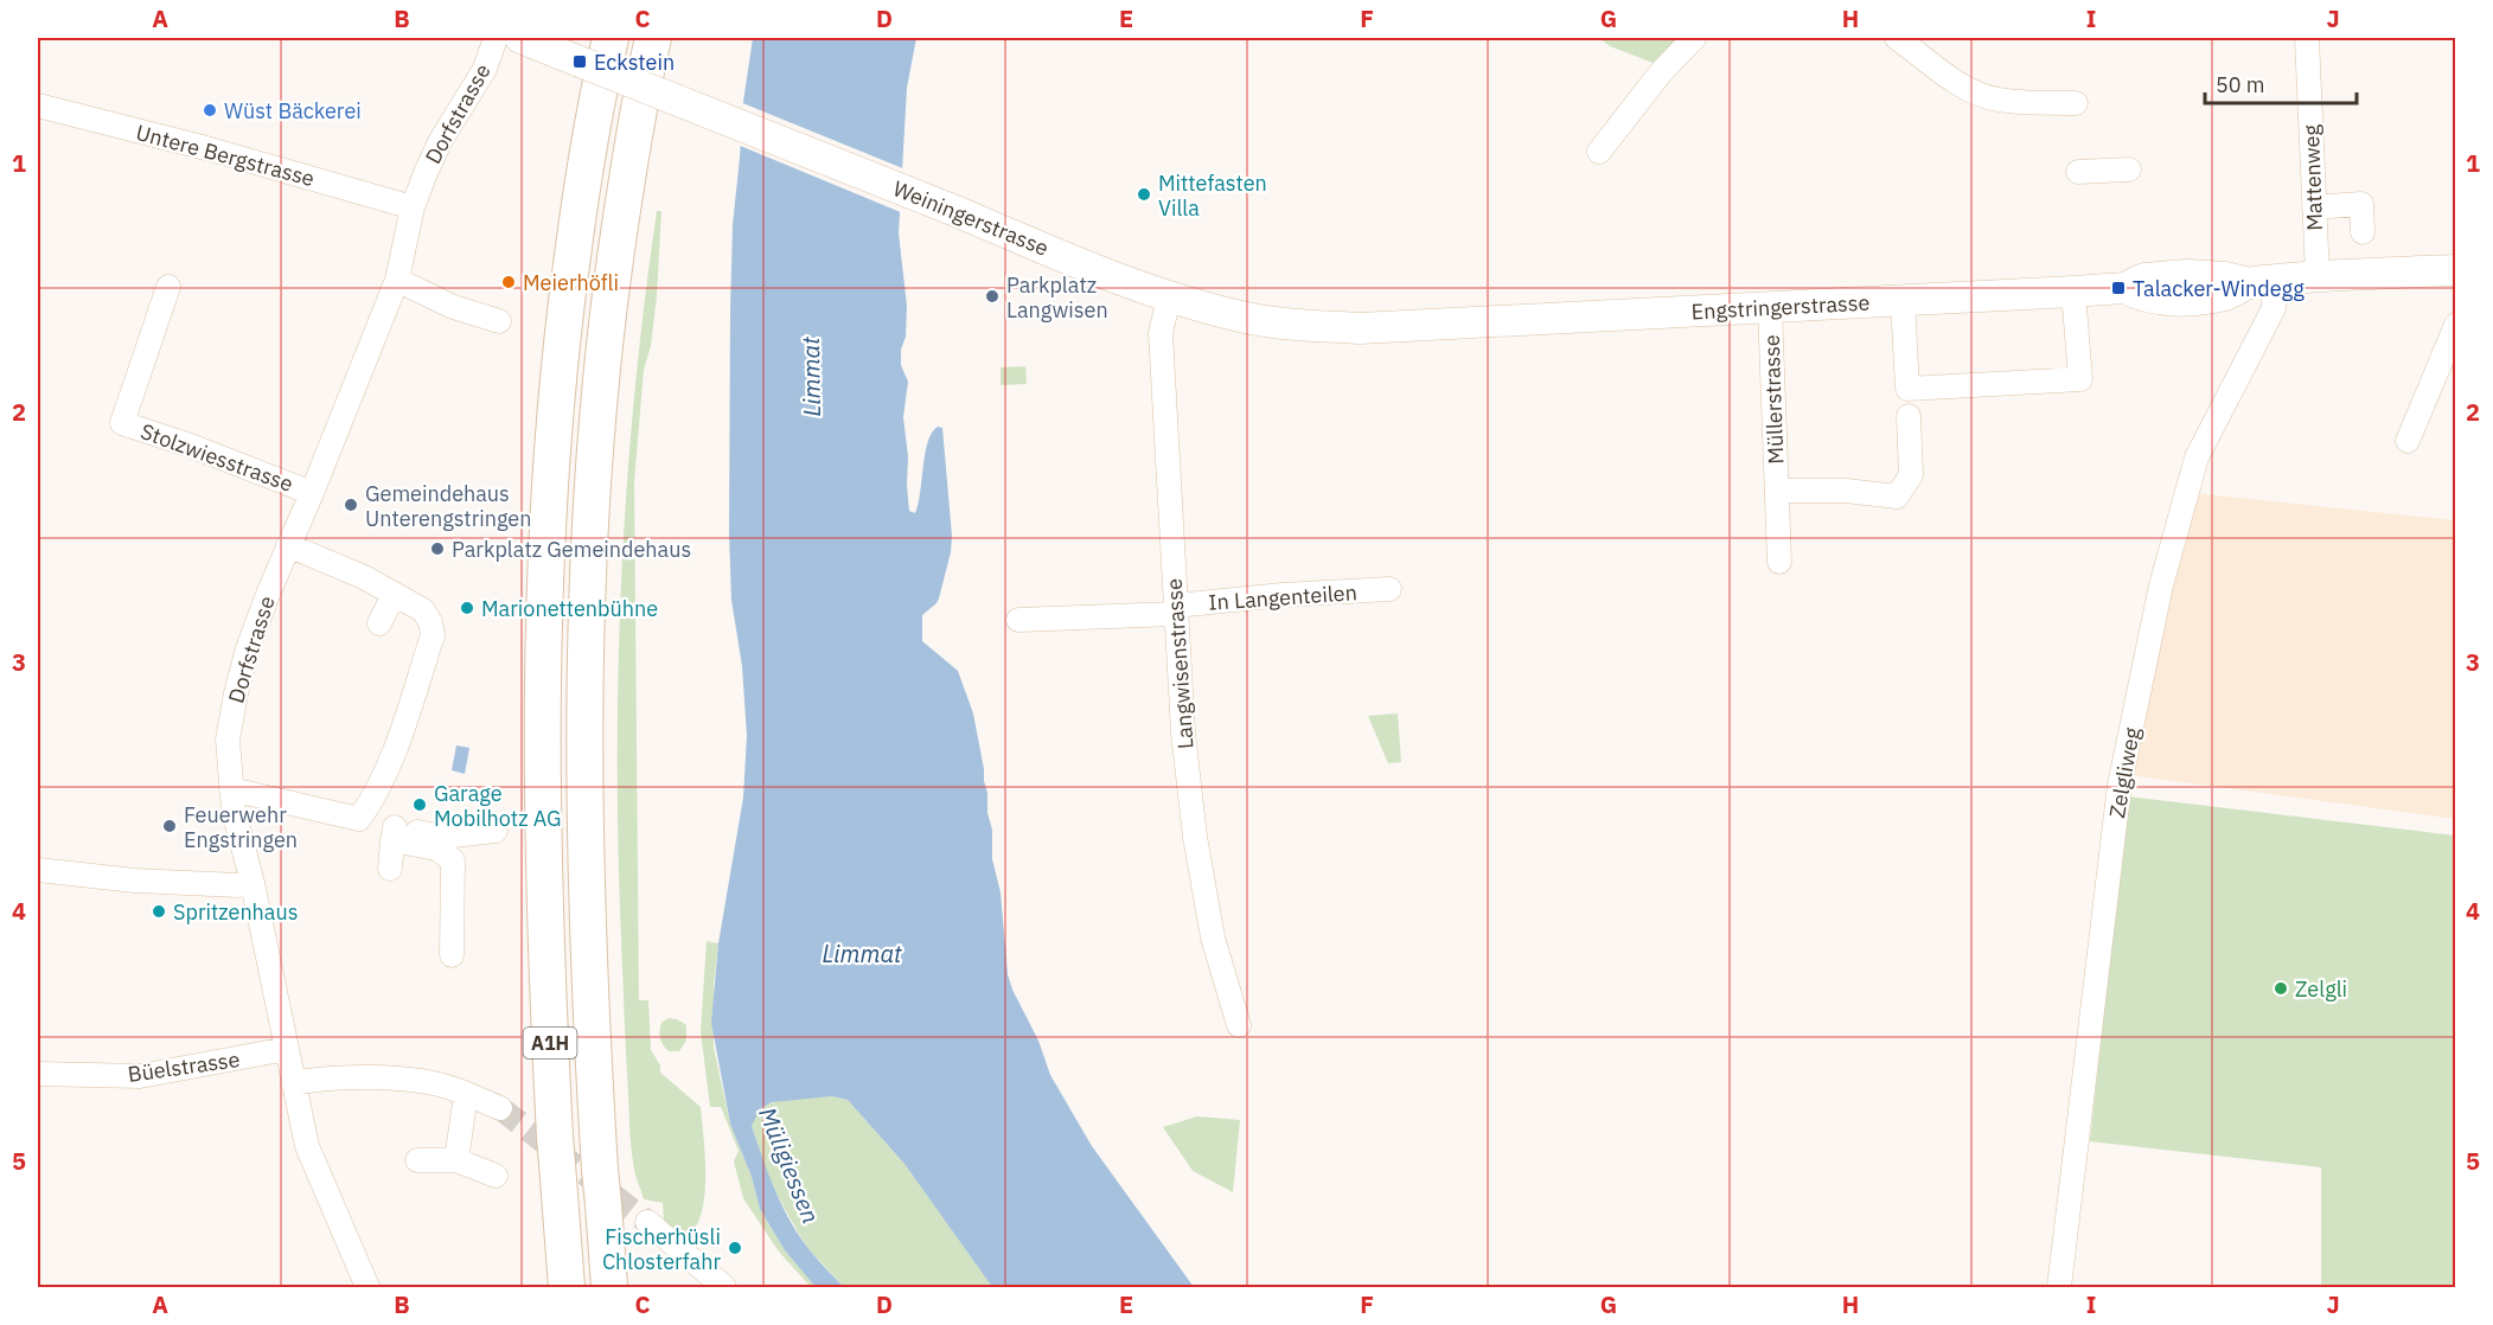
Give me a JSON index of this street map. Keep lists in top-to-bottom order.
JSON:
{
  "streets": {
    "highway": ["A1H"],
    "main road": ["Weiningerstrasse", "Engstringerstrasse"],
    "street": [
      "Dorfstrasse",
      "Untere Bergstrasse",
      "Mattenweg",
      "Müllerstrasse",
      "Stolzwiesstrasse",
      "In Langenteilen",
      "Langwisenstrasse",
      "Zelgliweg",
      "Büelstrasse"
    ]
  },
  "crossings": [
    ["Dorfstrasse", "Untere Bergstrasse"],
    ["Dorfstrasse", "Stolzwiesstrasse"],
    ["Dorfstrasse", "Büelstrasse"],
    ["Mattenweg", "Engstringerstrasse"],
    ["Weiningerstrasse", "Engstringerstrasse"],
    ["Weiningerstrasse", "Langwisenstrasse"],
    ["Engstringerstrasse", "Müllerstrasse"],
    ["Engstringerstrasse", "Zelgliweg"],
    ["In Langenteilen", "Langwisenstrasse"]
  ],
  "water": ["Limmat", "Müligiessen"],
  "places": {
    "transit": ["Eckstein", "Talacker-Windegg"],
    "other": [
      "Wüst Bäckerei",
      "Mittefasten Villa",
      "Meierhöfli",
      "Parkplatz Langwisen",
      "Gemeindehaus Unterengstringen",
      "Parkplatz Gemeindehaus",
      "Marionettenbühne",
      "Garage Mobilhotz AG",
      "Feuerwehr Engstringen",
      "Spritzenhaus",
      "Zelgli",
      "Fischerhüsli Chlosterfahr"
    ]
  },
  "scale_bar": "50 m",
  "grid": {
    "columns": [
      "A",
      "B",
      "C",
      "D",
      "E",
      "F",
      "G",
      "H",
      "I",
      "J"
    ],
    "rows": [
      "1",
      "2",
      "3",
      "4",
      "5"
    ]
  }
}
